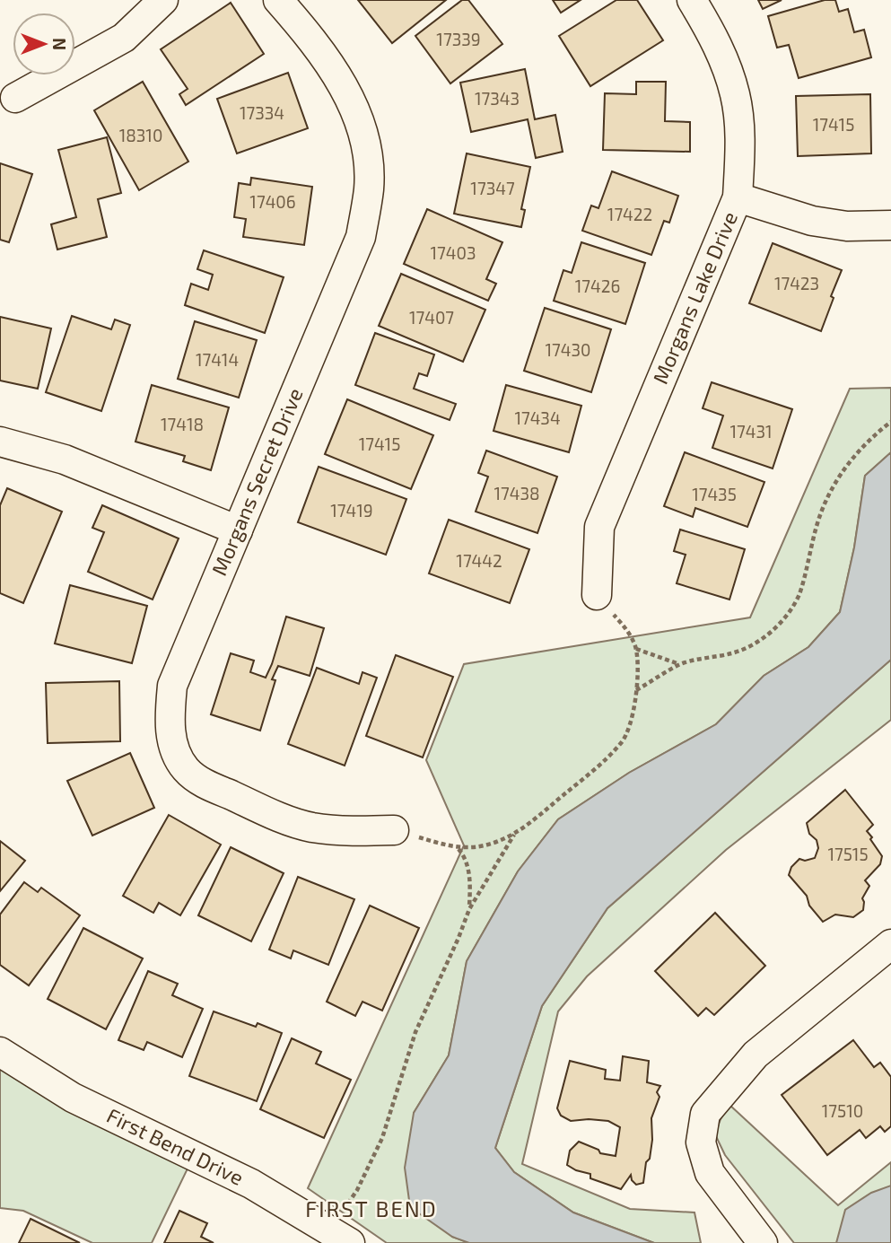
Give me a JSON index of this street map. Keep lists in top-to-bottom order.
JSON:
{
  "streets": {
    "street": ["Morgans Lake Drive", "Morgans Secret Drive", "First Bend Drive"]
  },
  "districts": ["FIRST BEND"],
  "house_numbers": [
    "17339",
    "17343",
    "17334",
    "17415",
    "18310",
    "17347",
    "17406",
    "17422",
    "17403",
    "17423",
    "17426",
    "17407",
    "17430",
    "17414",
    "17434",
    "17418",
    "17431",
    "17415",
    "17438",
    "17435",
    "17419",
    "17442",
    "17515",
    "17510"
  ],
  "north": "right"
}
